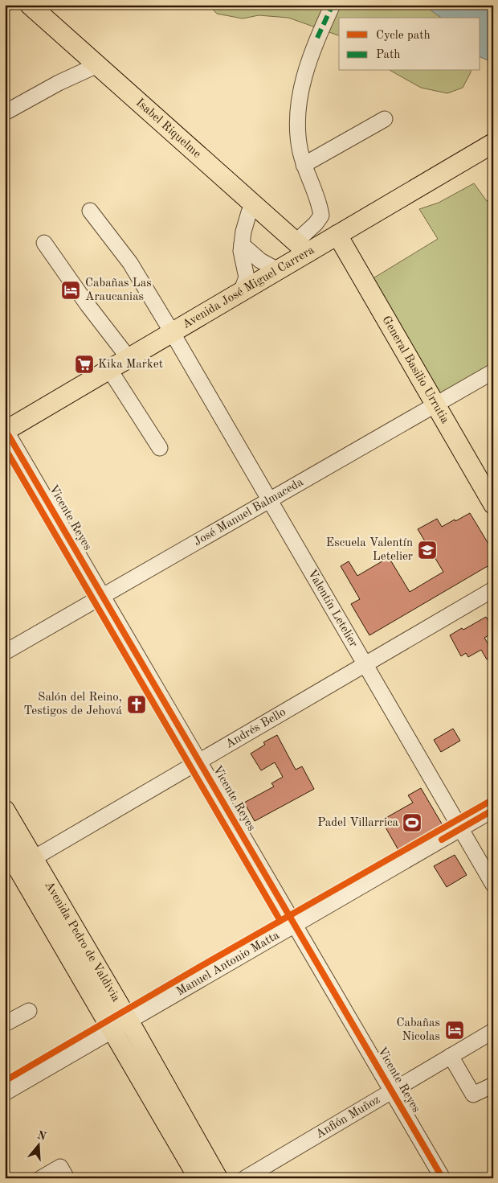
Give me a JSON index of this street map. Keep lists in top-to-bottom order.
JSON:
{
  "streets": {
    "main road": [
      "Isabel Riquelme",
      "Avenida José Miguel Carrera",
      "General Basilio Urrutia",
      "Avenida Pedro de Valdivia"
    ],
    "street": [
      "José Manuel Balmaceda",
      "Vicente Reyes",
      "Valentín Letelier",
      "Andrés Bello",
      "Manuel Antonio Matta",
      "Anfión Muñoz"
    ]
  },
  "crossings": [
    ["Isabel Riquelme", "Avenida José Miguel Carrera"],
    ["Avenida José Miguel Carrera", "General Basilio Urrutia"],
    ["Avenida José Miguel Carrera", "Vicente Reyes"],
    ["Avenida José Miguel Carrera", "Valentín Letelier"],
    ["General Basilio Urrutia", "José Manuel Balmaceda"],
    ["José Manuel Balmaceda", "Vicente Reyes"],
    ["José Manuel Balmaceda", "Valentín Letelier"],
    ["Vicente Reyes", "Andrés Bello"],
    ["Vicente Reyes", "Manuel Antonio Matta"],
    ["Vicente Reyes", "Anfión Muñoz"],
    ["Valentín Letelier", "Andrés Bello"],
    ["Valentín Letelier", "Manuel Antonio Matta"],
    ["Andrés Bello", "Avenida Pedro de Valdivia"],
    ["Avenida Pedro de Valdivia", "Manuel Antonio Matta"]
  ],
  "places": {
    "hotel": ["Cabañas Las Araucanias", "Cabañas Nicolas"],
    "supermarket": ["Kika Market"],
    "school or university": ["Escuela Valentín Letelier"],
    "church": ["Salón del Reino, Testigos de Jehová"],
    "sports": ["Padel Villarrica"]
  },
  "legend": ["Cycle path", "Path"],
  "north": "top"
}
